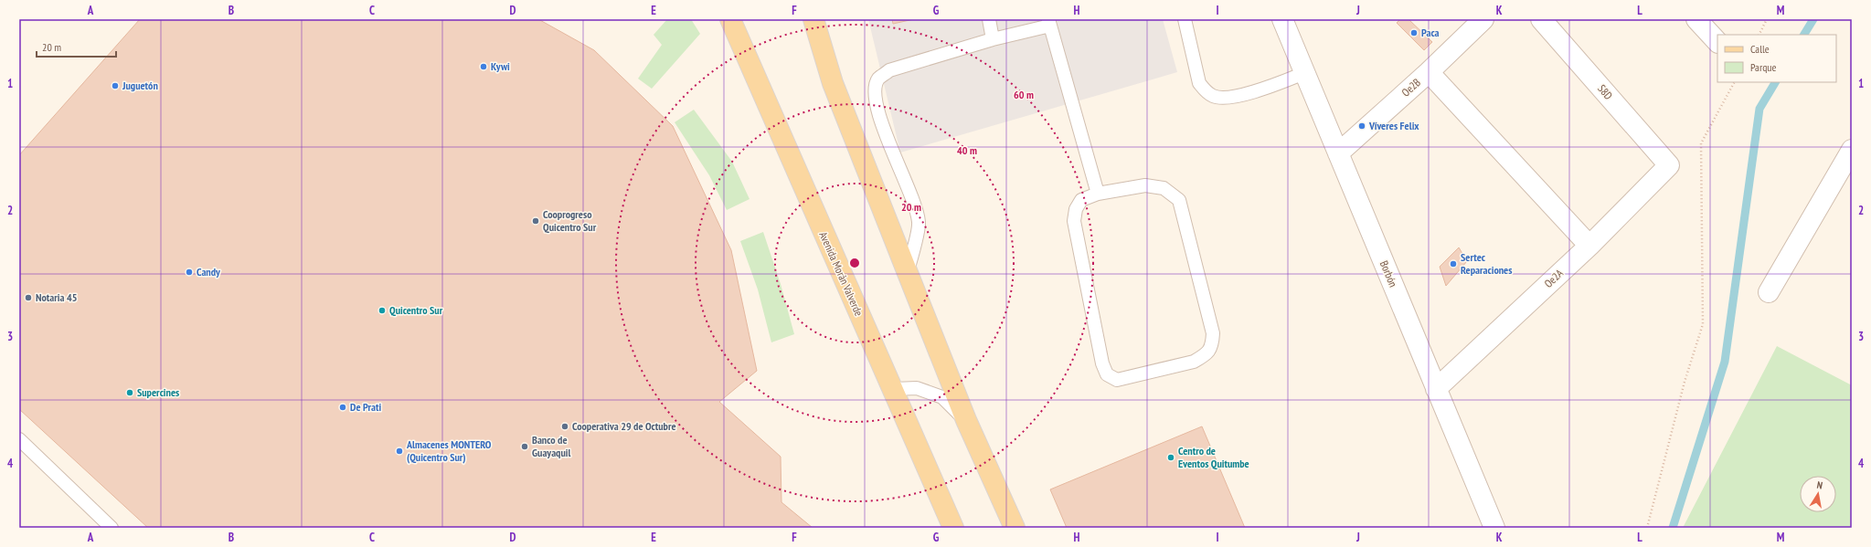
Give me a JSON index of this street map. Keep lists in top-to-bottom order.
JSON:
{
  "streets": {
    "main road": ["Avenida Morán Valverde"],
    "street": [
      "Oe2B",
      "S8D",
      "Borbón",
      "Oe2A"
    ]
  },
  "crossings": [
    ["Oe2B", "Borbón"],
    ["S8D", "Oe2A"],
    ["Borbón", "Oe2A"]
  ],
  "places": [
    "Paca",
    "Kywi",
    "Juguetón",
    "Víveres Felix",
    "Cooprogreso Quicentro Sur",
    "Sertec Reparaciones",
    "Candy",
    "Notaria 45",
    "Quicentro Sur",
    "Supercines",
    "De Prati",
    "Cooperativa 29 de Octubre",
    "Banco de Guayaquil",
    "Almacenes MONTERO (Quicentro Sur)",
    "Centro de Eventos Quitumbe"
  ],
  "legend": ["Calle", "Parque"],
  "scale_bar": "20 m",
  "north": "top",
  "grid": {
    "columns": [
      "A",
      "B",
      "C",
      "D",
      "E",
      "F",
      "G",
      "H",
      "I",
      "J",
      "K",
      "L",
      "M"
    ],
    "rows": [
      "1",
      "2",
      "3",
      "4"
    ]
  },
  "rings": ["60 m", "40 m", "20 m"]
}
